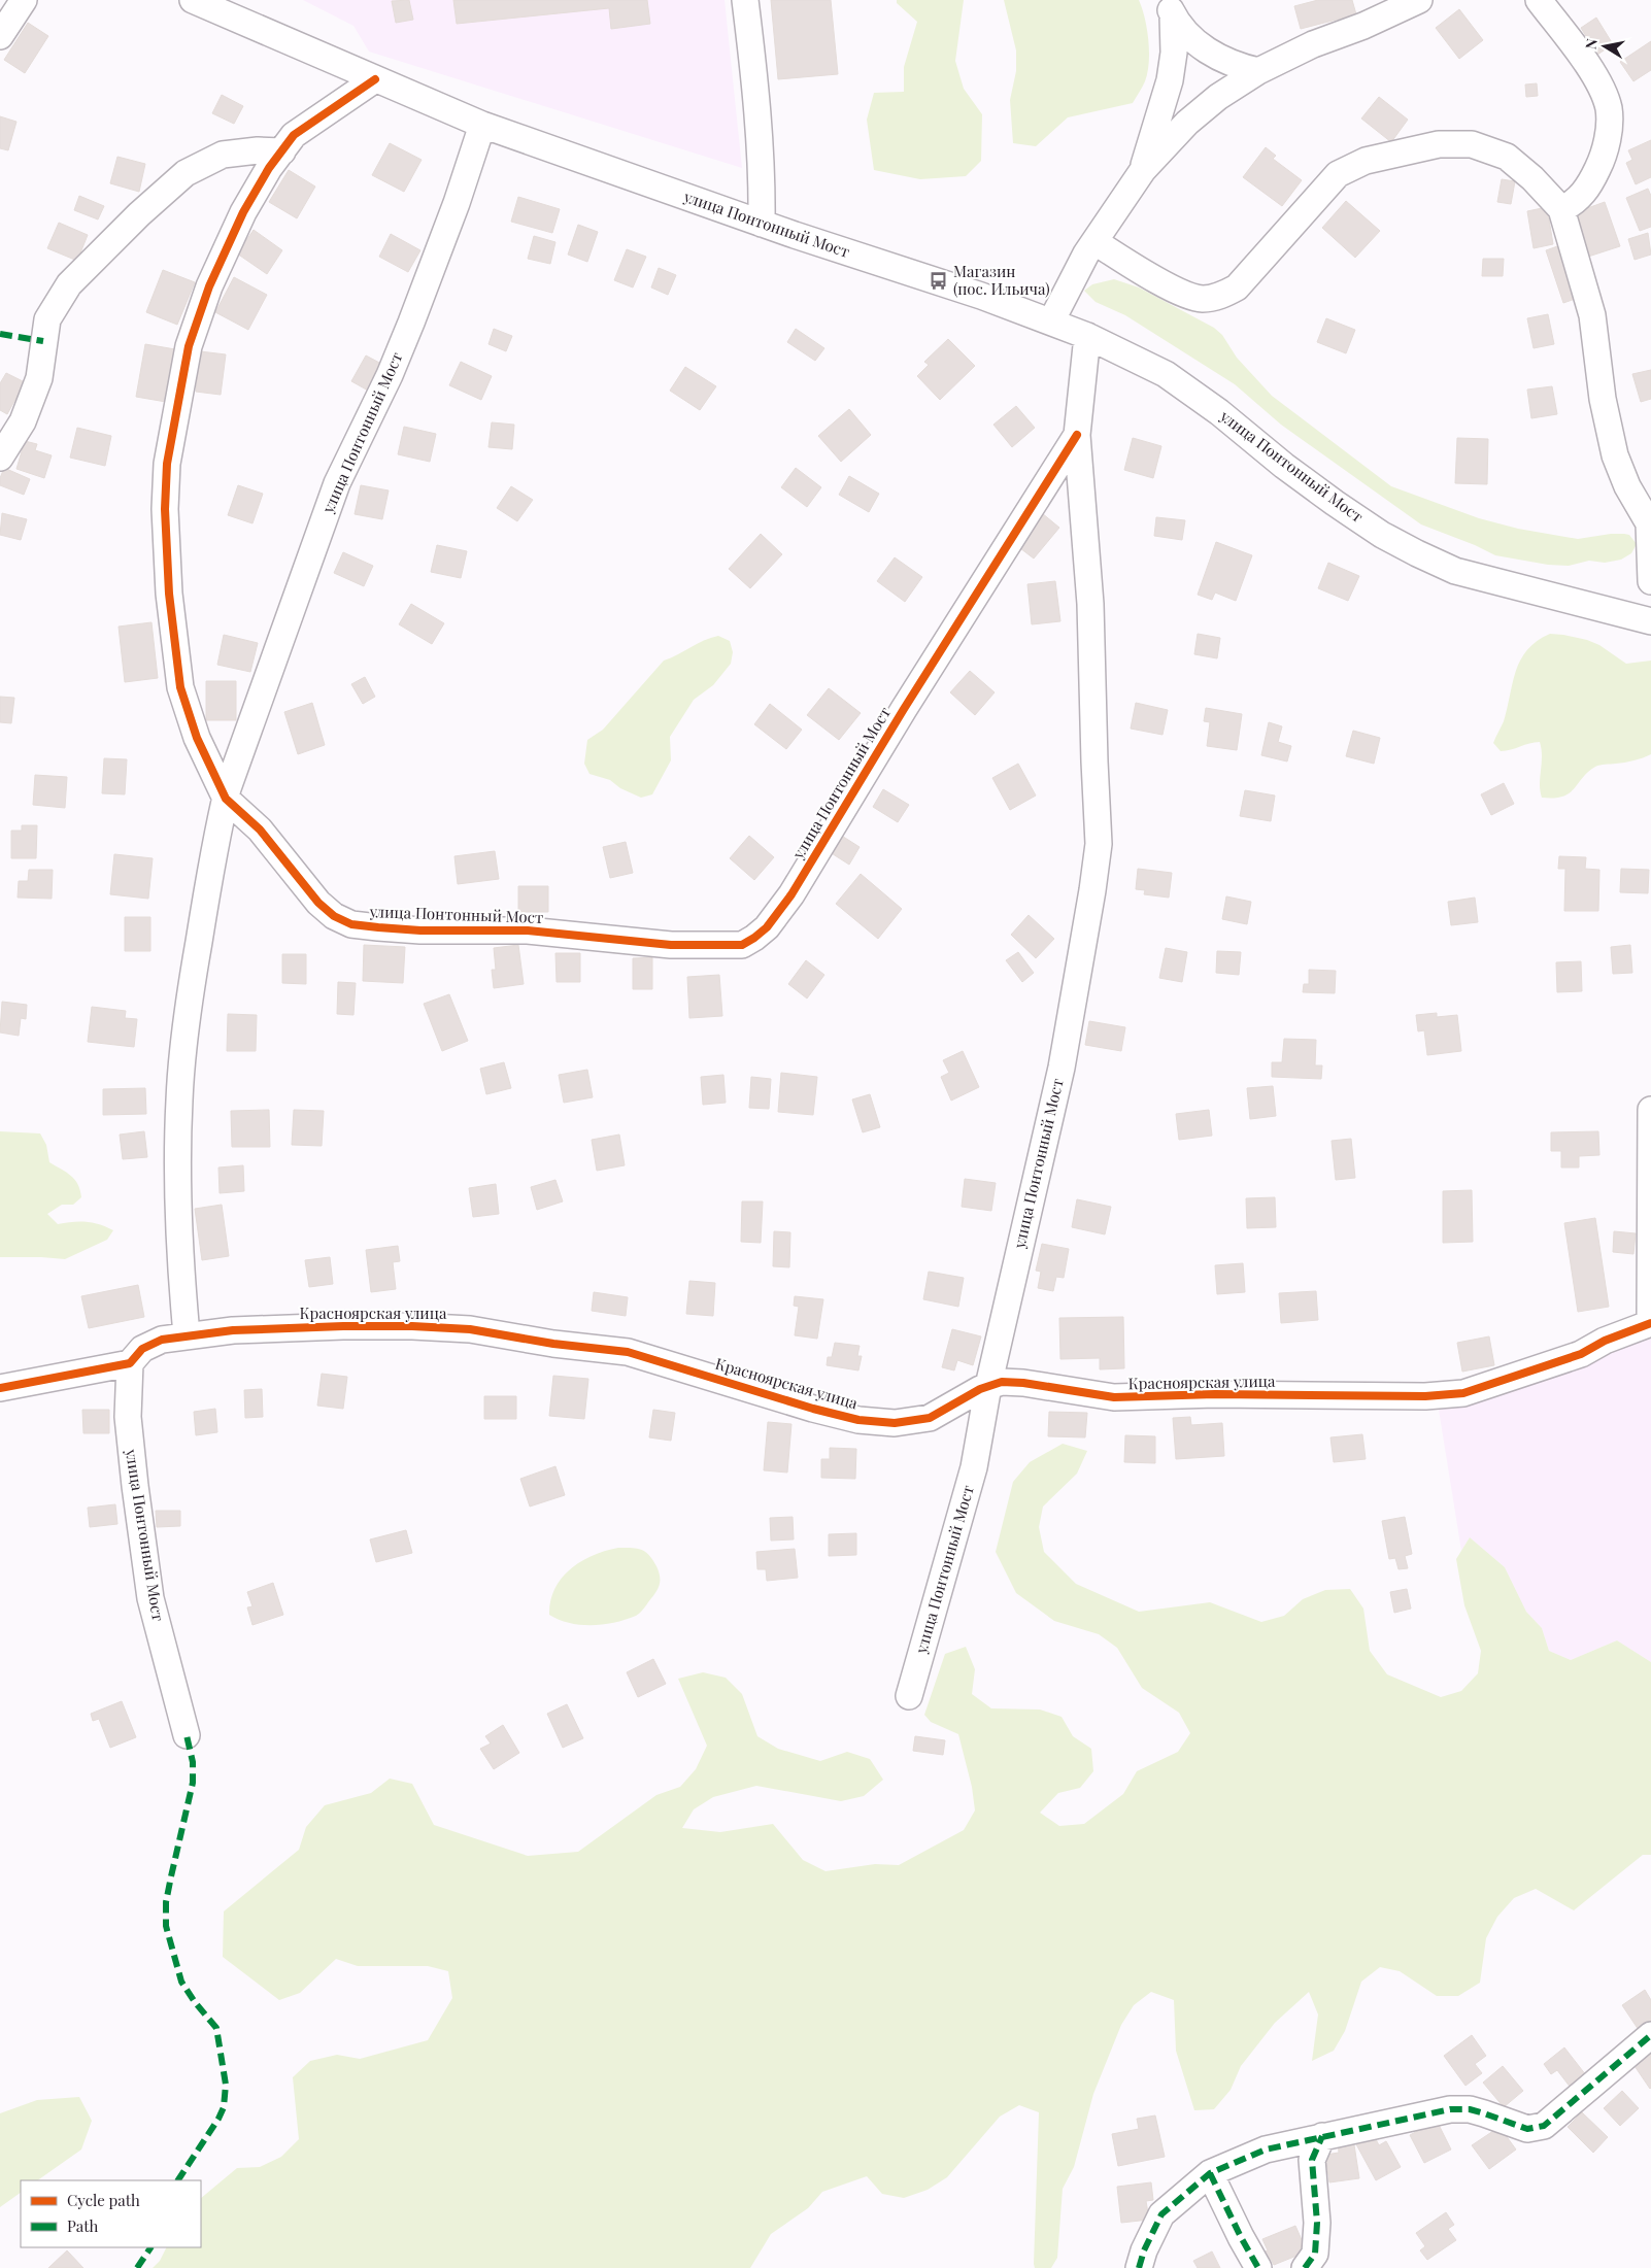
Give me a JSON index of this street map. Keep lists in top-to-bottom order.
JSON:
{
  "streets": {
    "street": ["улица Понтонный Мост", "Красноярская улица"]
  },
  "crossings": [
    ["улица Понтонный Мост", "Красноярская улица"]
  ],
  "places": {
    "bus stop": ["Магазин (пос. Ильича)"]
  },
  "legend": ["Cycle path", "Path"],
  "north": "left"
}
